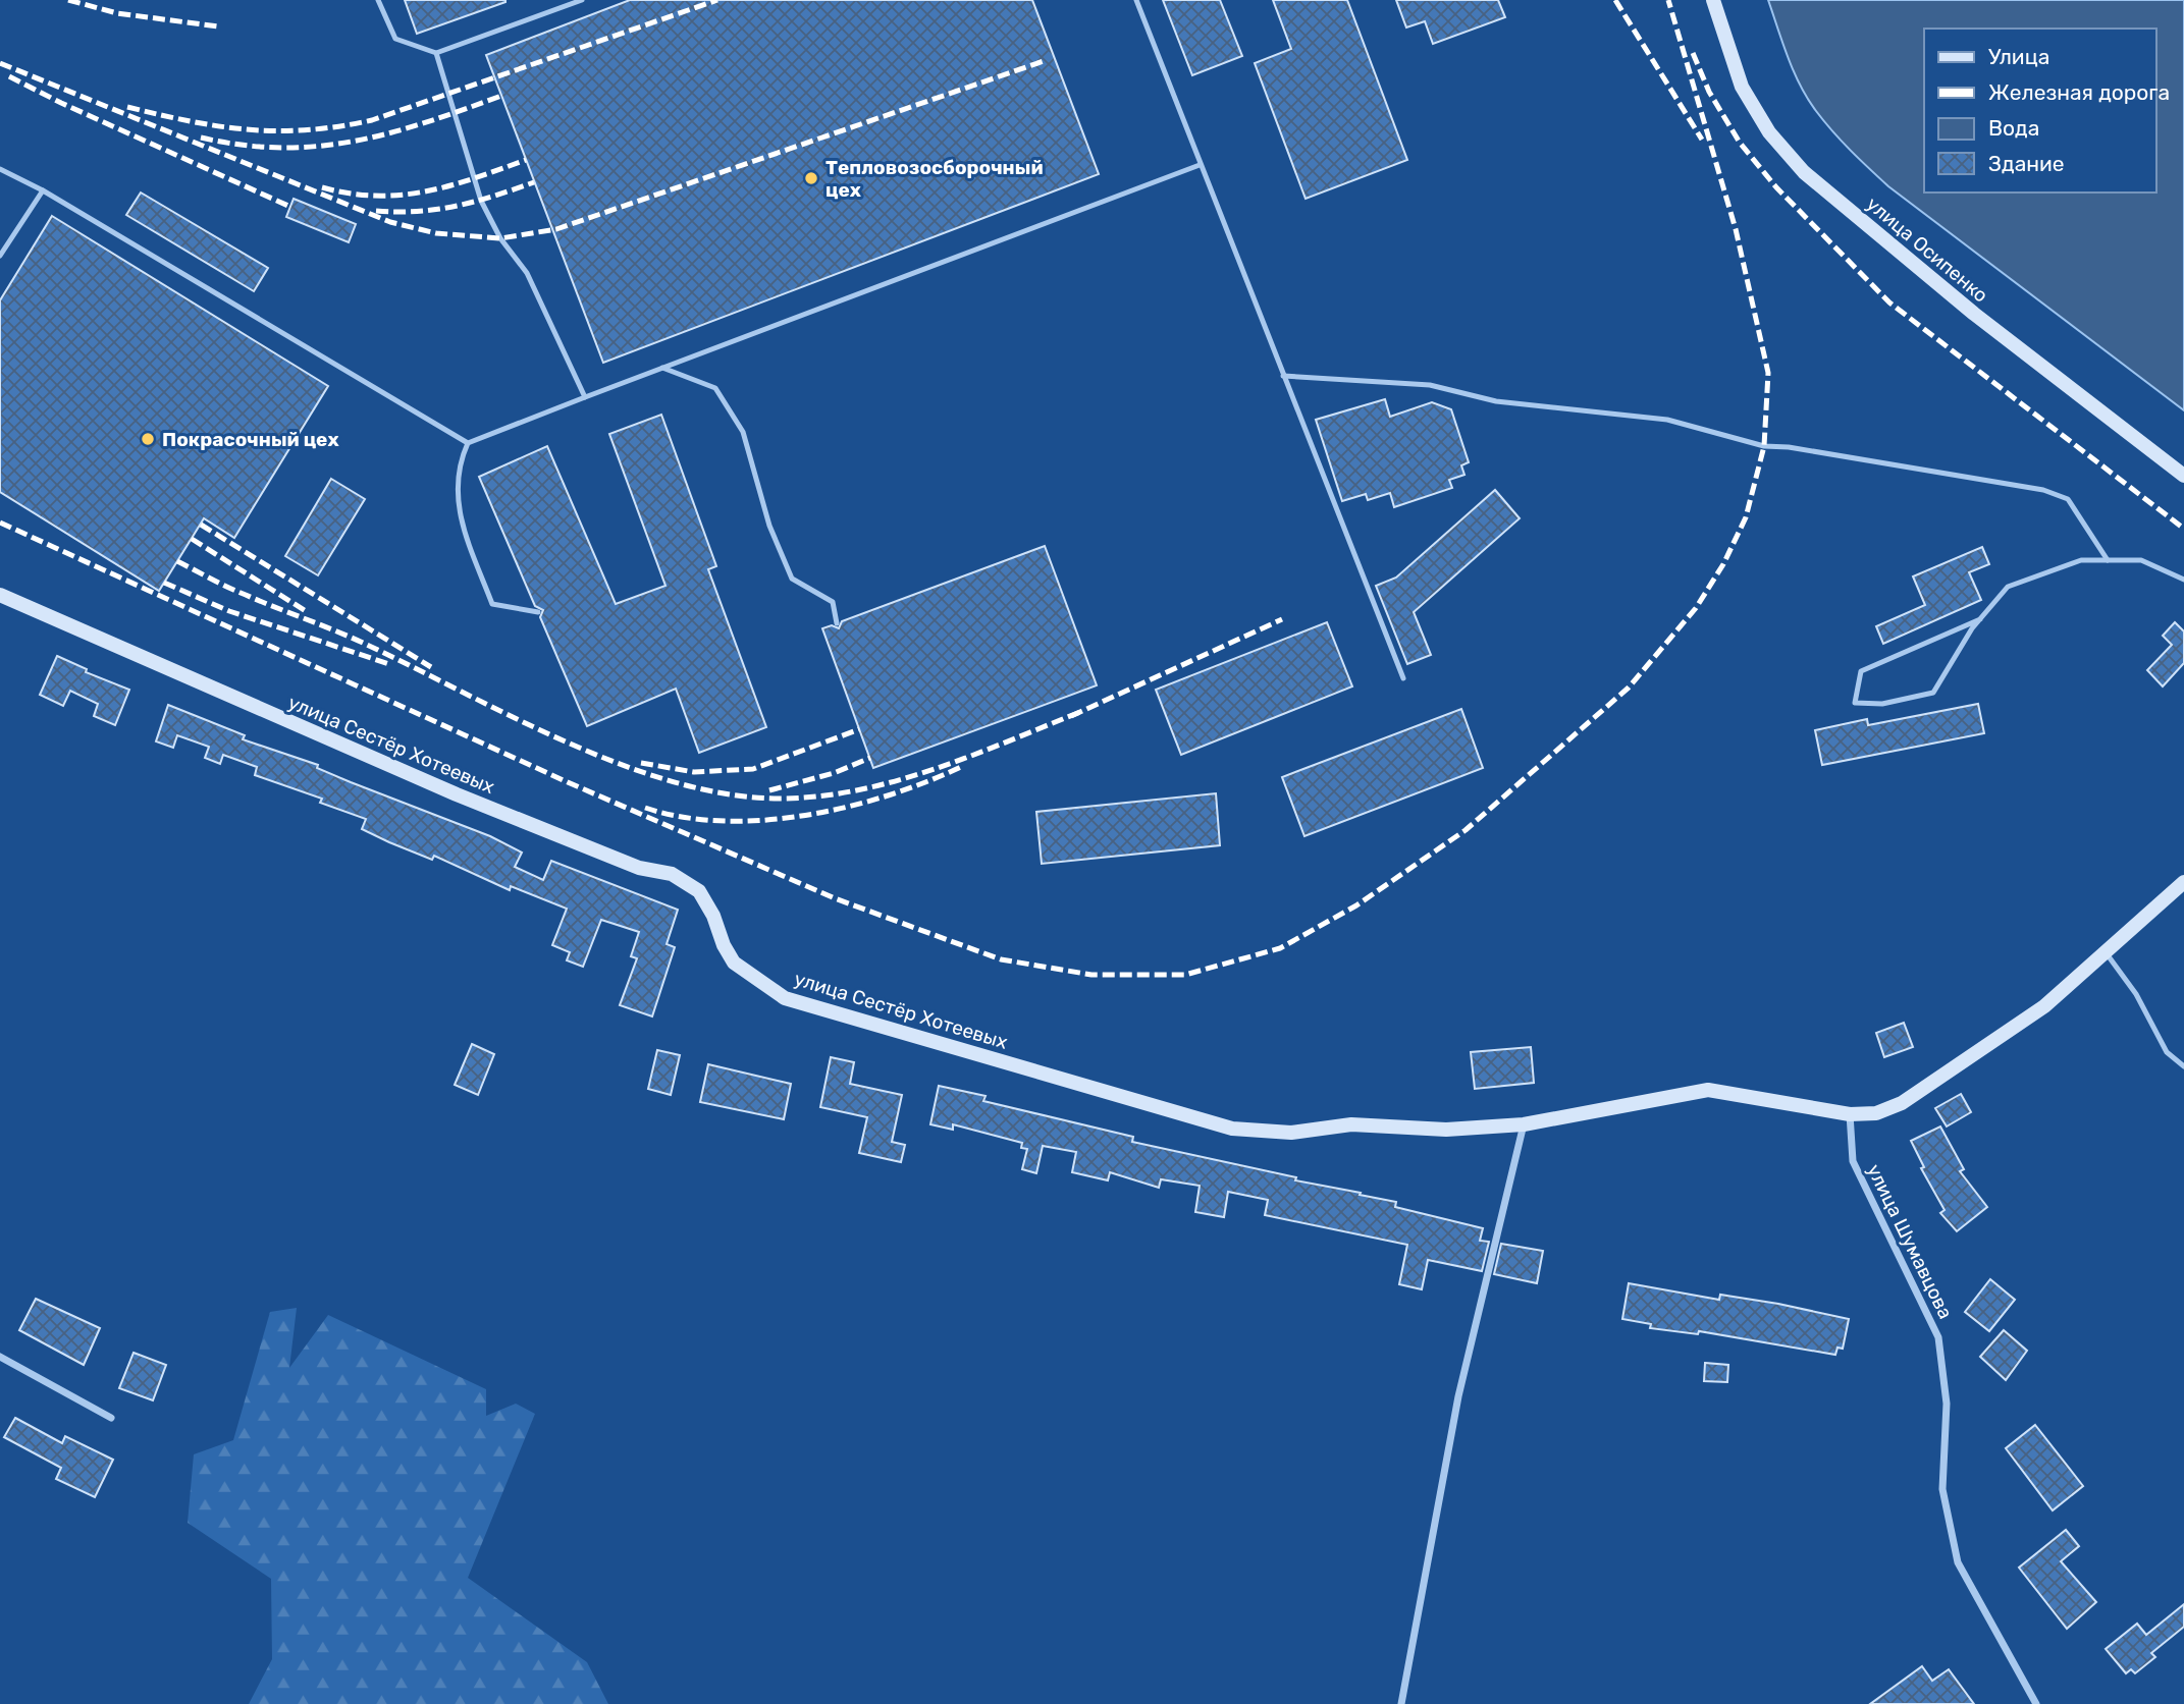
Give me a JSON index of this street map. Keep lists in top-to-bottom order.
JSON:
{
  "streets": {
    "street": ["улица Осипенко", "улица Сестёр Хотеевых", "улица Шумавцова"]
  },
  "crossings": [
    ["улица Сестёр Хотеевых", "улица Шумавцова"]
  ],
  "places": ["Тепловозосборочный цех", "Покрасочный цех"],
  "legend": [
    "Улица",
    "Железная дорога",
    "Вода",
    "Здание"
  ]
}
